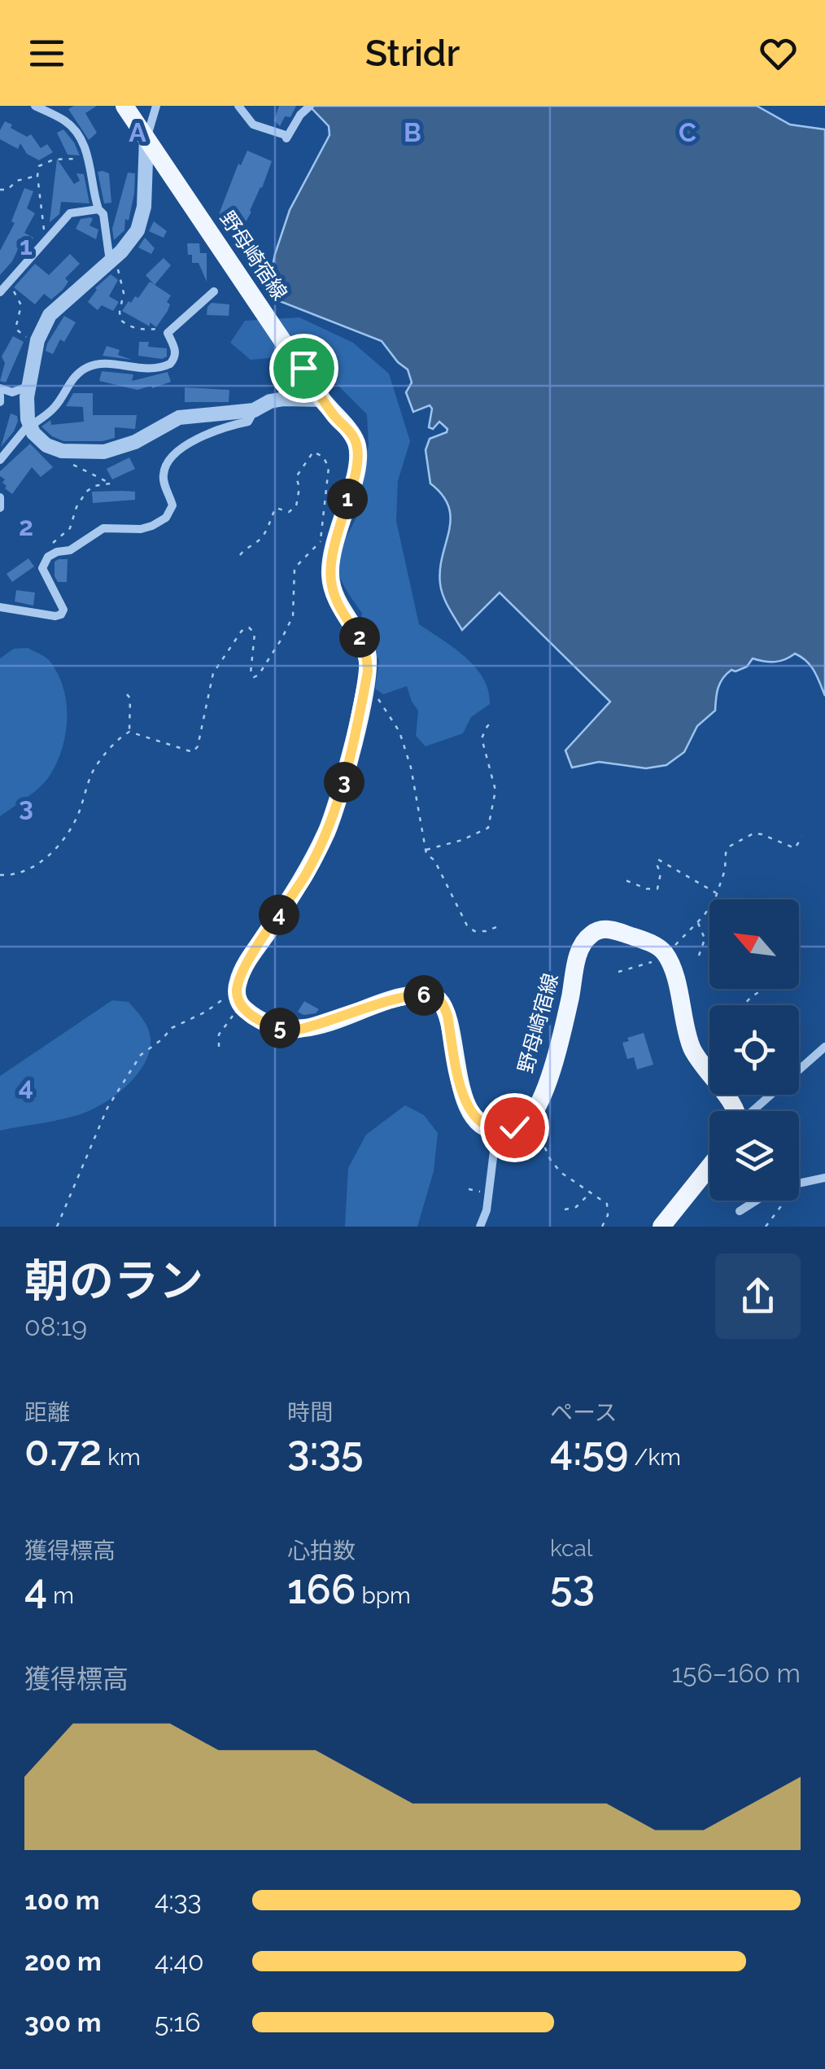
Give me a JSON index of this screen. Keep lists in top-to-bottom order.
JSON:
{
  "streets": {
    "main road": ["野母崎宿線"]
  },
  "north": "top left",
  "page": {
    "header": "Stridr",
    "pins": [
      "1",
      "2",
      "3",
      "4",
      "6",
      "5"
    ],
    "heading": ["朝のラン", "08:19"],
    "stats": [
      ["距離", "0.72 km"],
      ["時間", "3:35"],
      ["ペース", "4:59 /km"],
      ["獲得標高", "4 m"],
      ["心拍数", "166 bpm"],
      ["kcal", "53"]
    ],
    "chart": ["獲得標高", "156–160 m"],
    "list": [
      {
        "name": "100 m",
        "note": "4:33"
      },
      {
        "name": "200 m",
        "note": "4:40"
      },
      {
        "name": "300 m",
        "note": "5:16"
      }
    ]
  },
  "grid": {
    "columns": ["A", "B", "C"],
    "rows": [
      "1",
      "2",
      "3",
      "4"
    ]
  }
}
